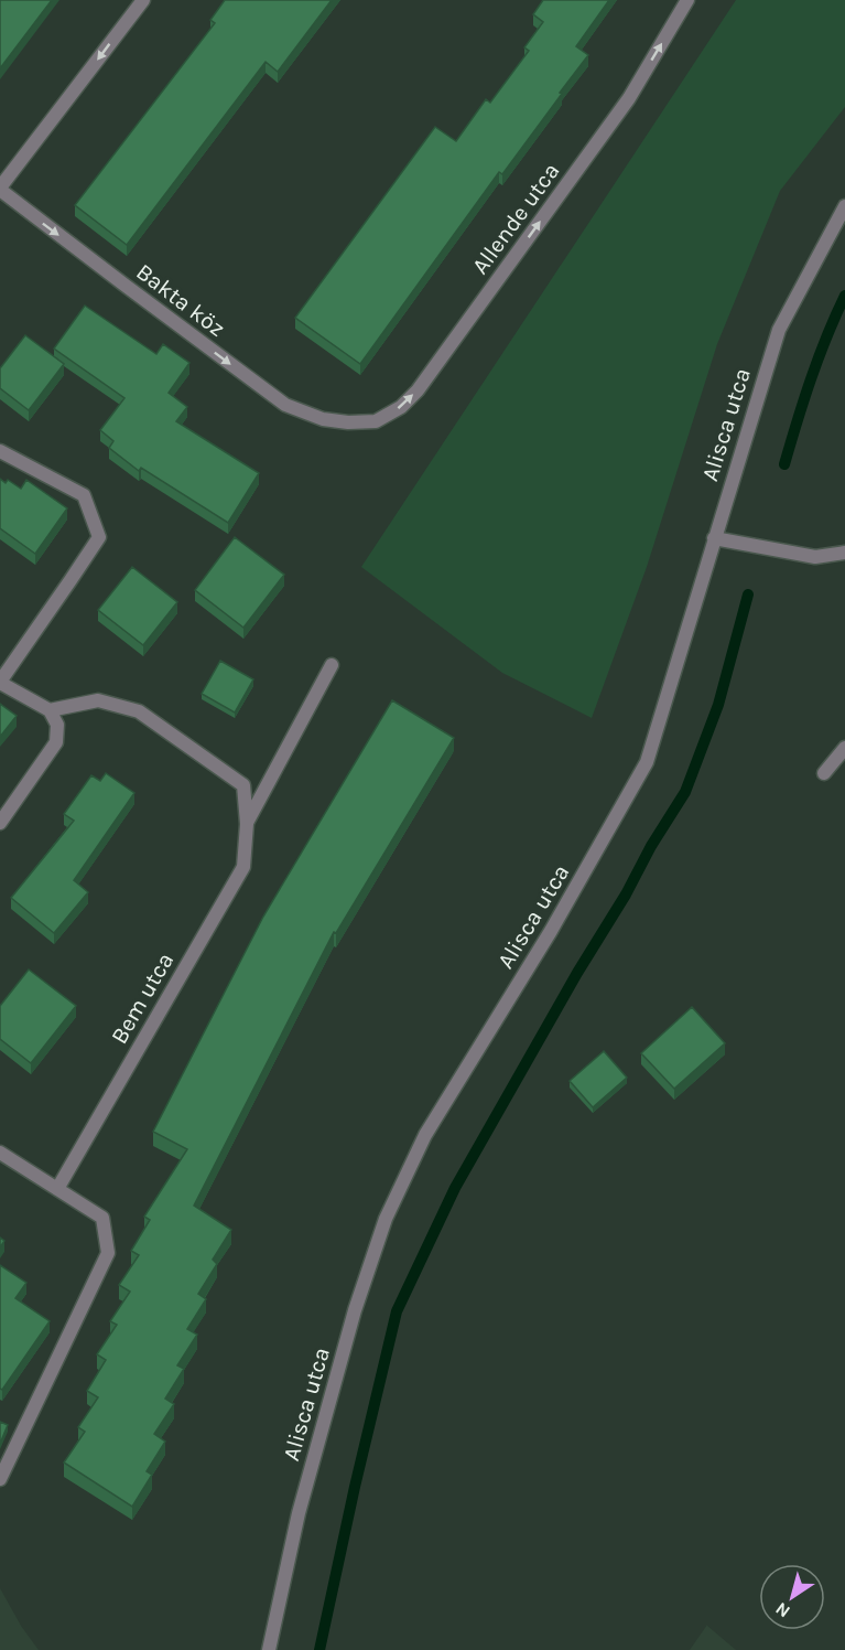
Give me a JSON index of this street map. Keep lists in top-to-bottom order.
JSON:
{
  "streets": {
    "street": [
      "Allende utca",
      "Bakta köz",
      "Alisca utca",
      "Bem utca"
    ]
  },
  "crossings": [
    ["Allende utca", "Bakta köz"]
  ],
  "one_way": ["Allende utca", "Bakta köz"],
  "north": "bottom left"
}
